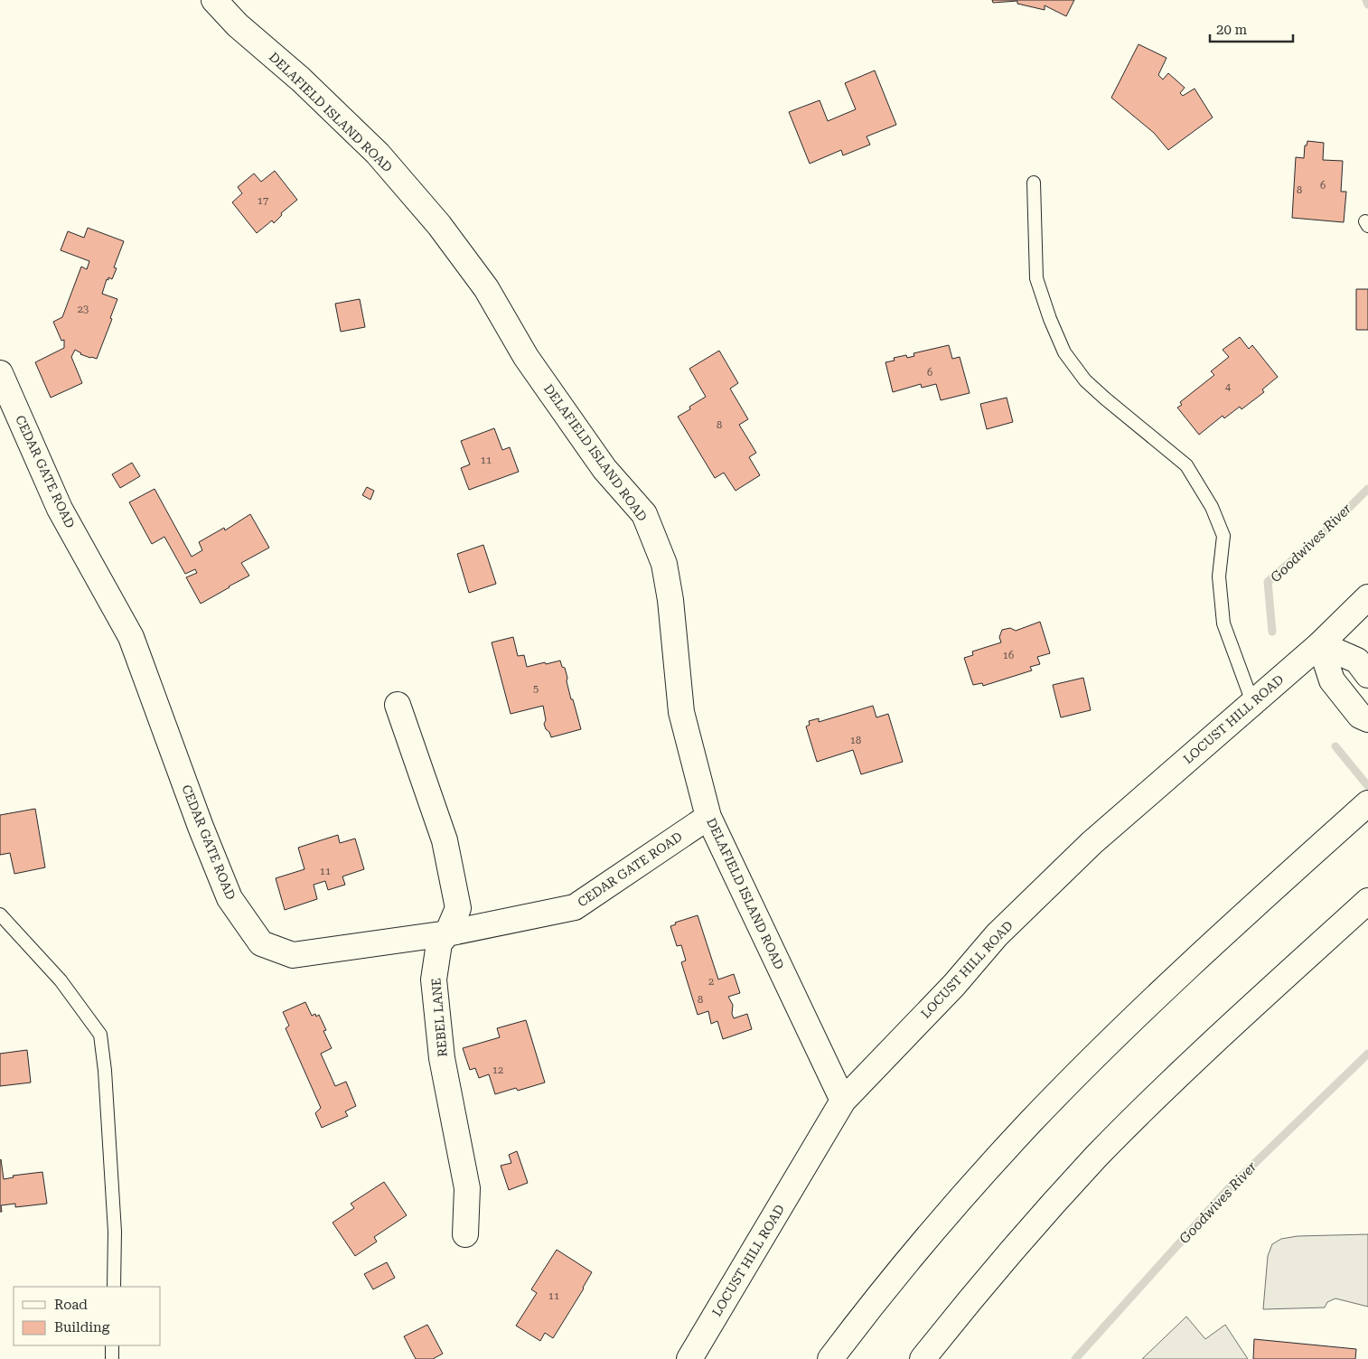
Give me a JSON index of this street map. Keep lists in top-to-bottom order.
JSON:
{
  "streets": {
    "main road": [
      "DELAFIELD ISLAND ROAD",
      "CEDAR GATE ROAD",
      "LOCUST HILL ROAD",
      "REBEL LANE"
    ]
  },
  "crossings": [
    ["DELAFIELD ISLAND ROAD", "CEDAR GATE ROAD"],
    ["DELAFIELD ISLAND ROAD", "LOCUST HILL ROAD"],
    ["CEDAR GATE ROAD", "REBEL LANE"]
  ],
  "water": ["Goodwives River"],
  "house_numbers": [
    "6",
    "8",
    "17",
    "23",
    "6",
    "4",
    "8",
    "11",
    "16",
    "5",
    "18",
    "11",
    "2",
    "8",
    "12",
    "11"
  ],
  "legend": ["Road", "Building"],
  "scale_bar": "20 m"
}
